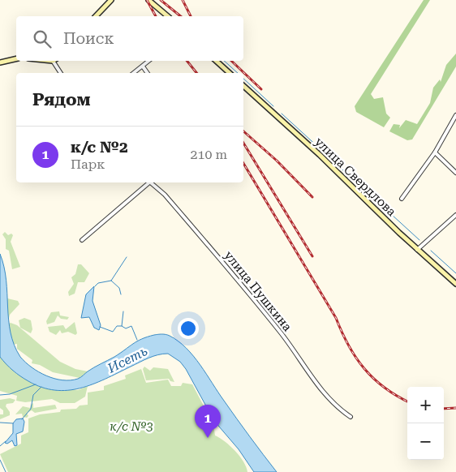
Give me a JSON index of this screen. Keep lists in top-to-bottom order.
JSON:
{
  "streets": {
    "main road": ["улица Свердлова"],
    "street": ["улица Пушкина"]
  },
  "water": ["Исеть"],
  "parks": ["к/с №3"],
  "page": {
    "search": "Поиск",
    "heading": "Рядом",
    "list": [
      {
        "mark": "1",
        "name": "к/с №2",
        "note": "Парк",
        "value": "210 m"
      }
    ],
    "map_buttons": ["+", "−"],
    "pins": "1"
  }
}
